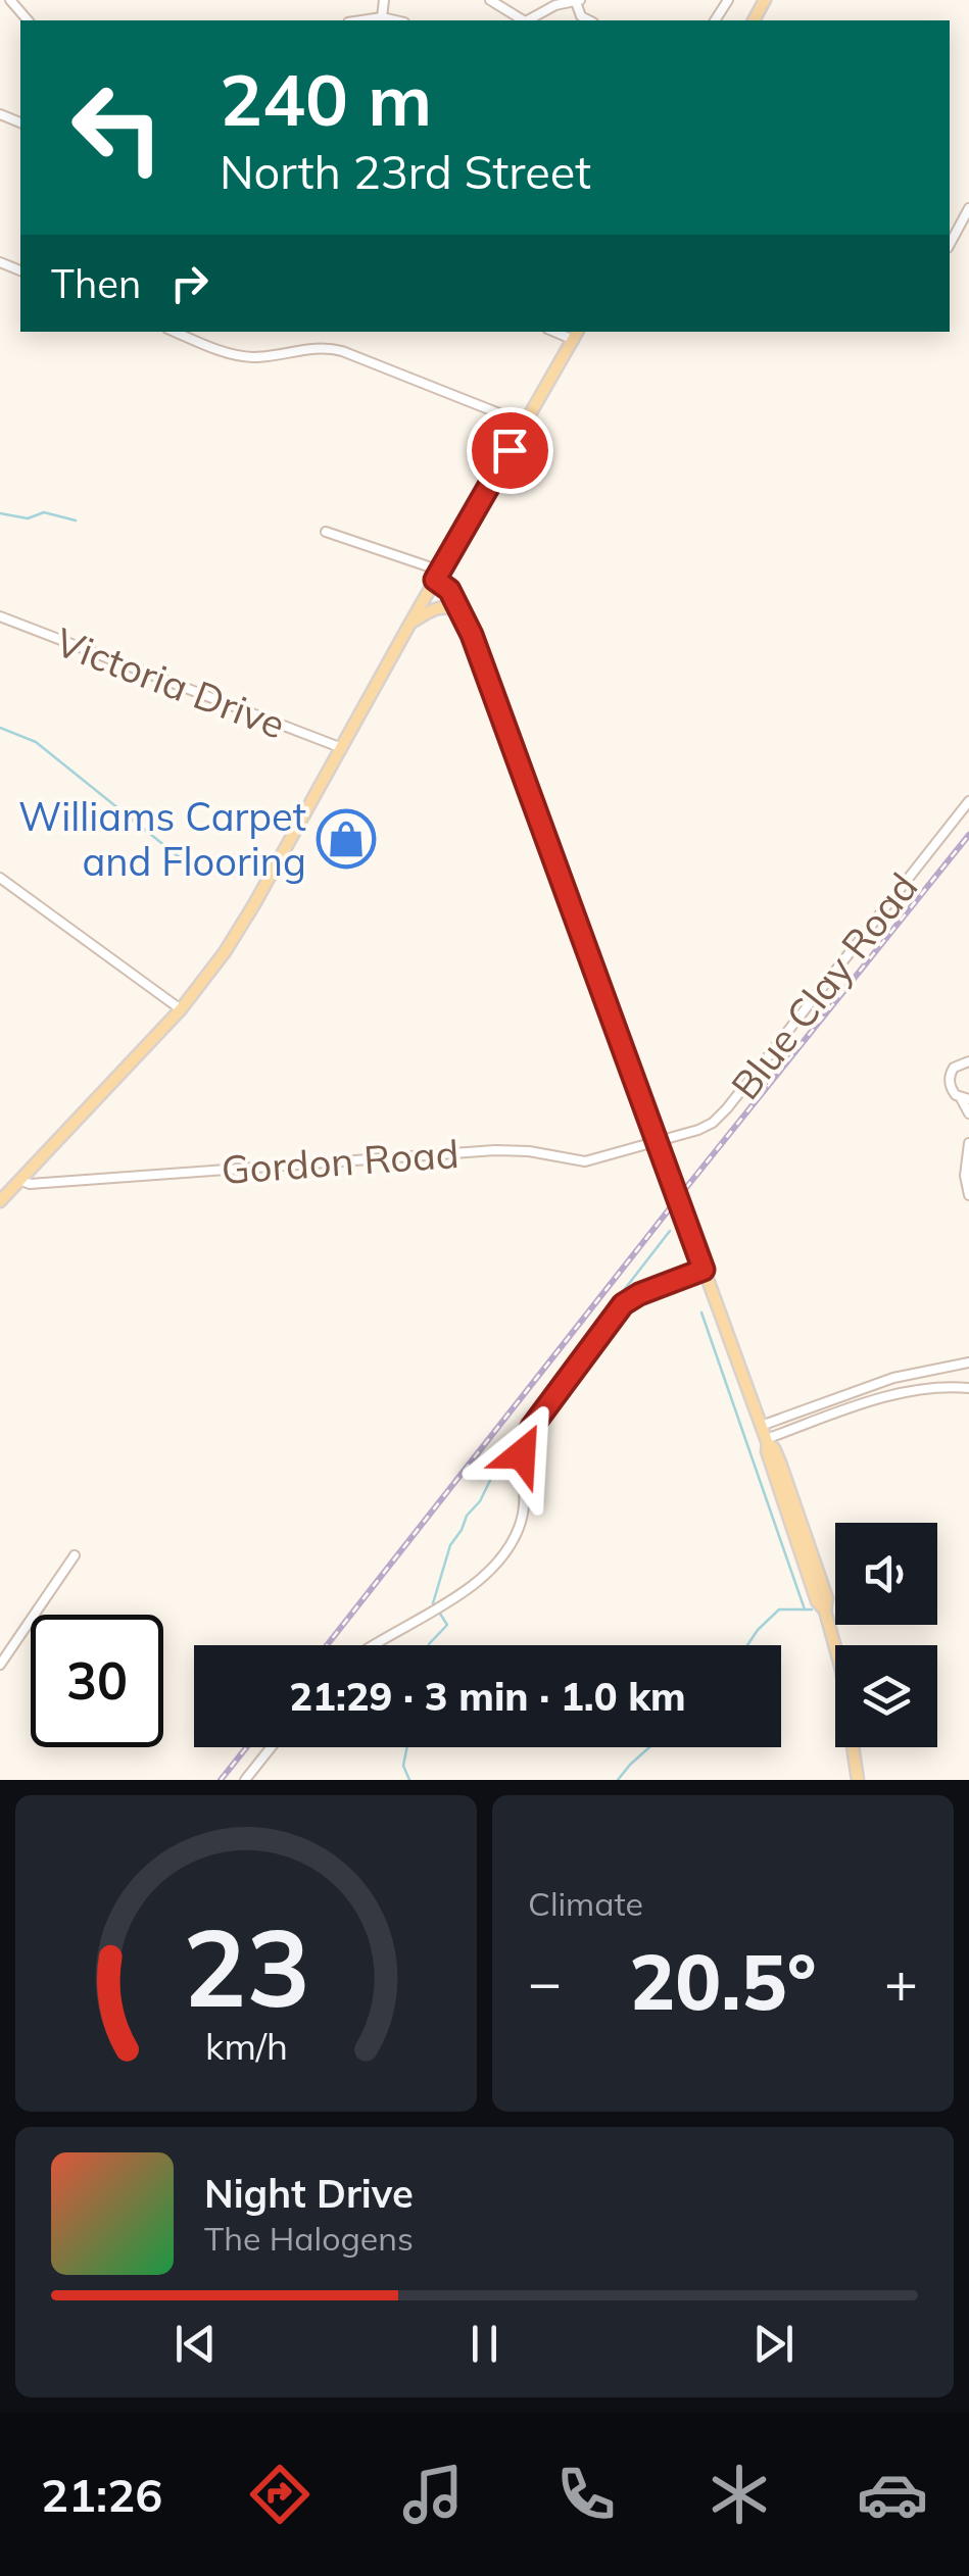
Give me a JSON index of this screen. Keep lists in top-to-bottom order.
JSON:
{
  "streets": {
    "street": ["Victoria Drive", "Blue Clay Road", "Gordon Road"]
  },
  "crossings": [
    ["Blue Clay Road", "Gordon Road"]
  ],
  "places": {
    "shop": ["Williams Carpet and Flooring"]
  },
  "page": {
    "turn": ["240 m", "North 23rd Street"],
    "then": "Then",
    "limit": "30",
    "trip": "21:29 · 3 min · 1.0 km",
    "tile": "Climate",
    "heat": ["−", "20.5°", "+"],
    "song": ["Night Drive", "The Halogens"],
    "tabs": "21:26",
    "gauge": ["23", "km/h"]
  }
}
